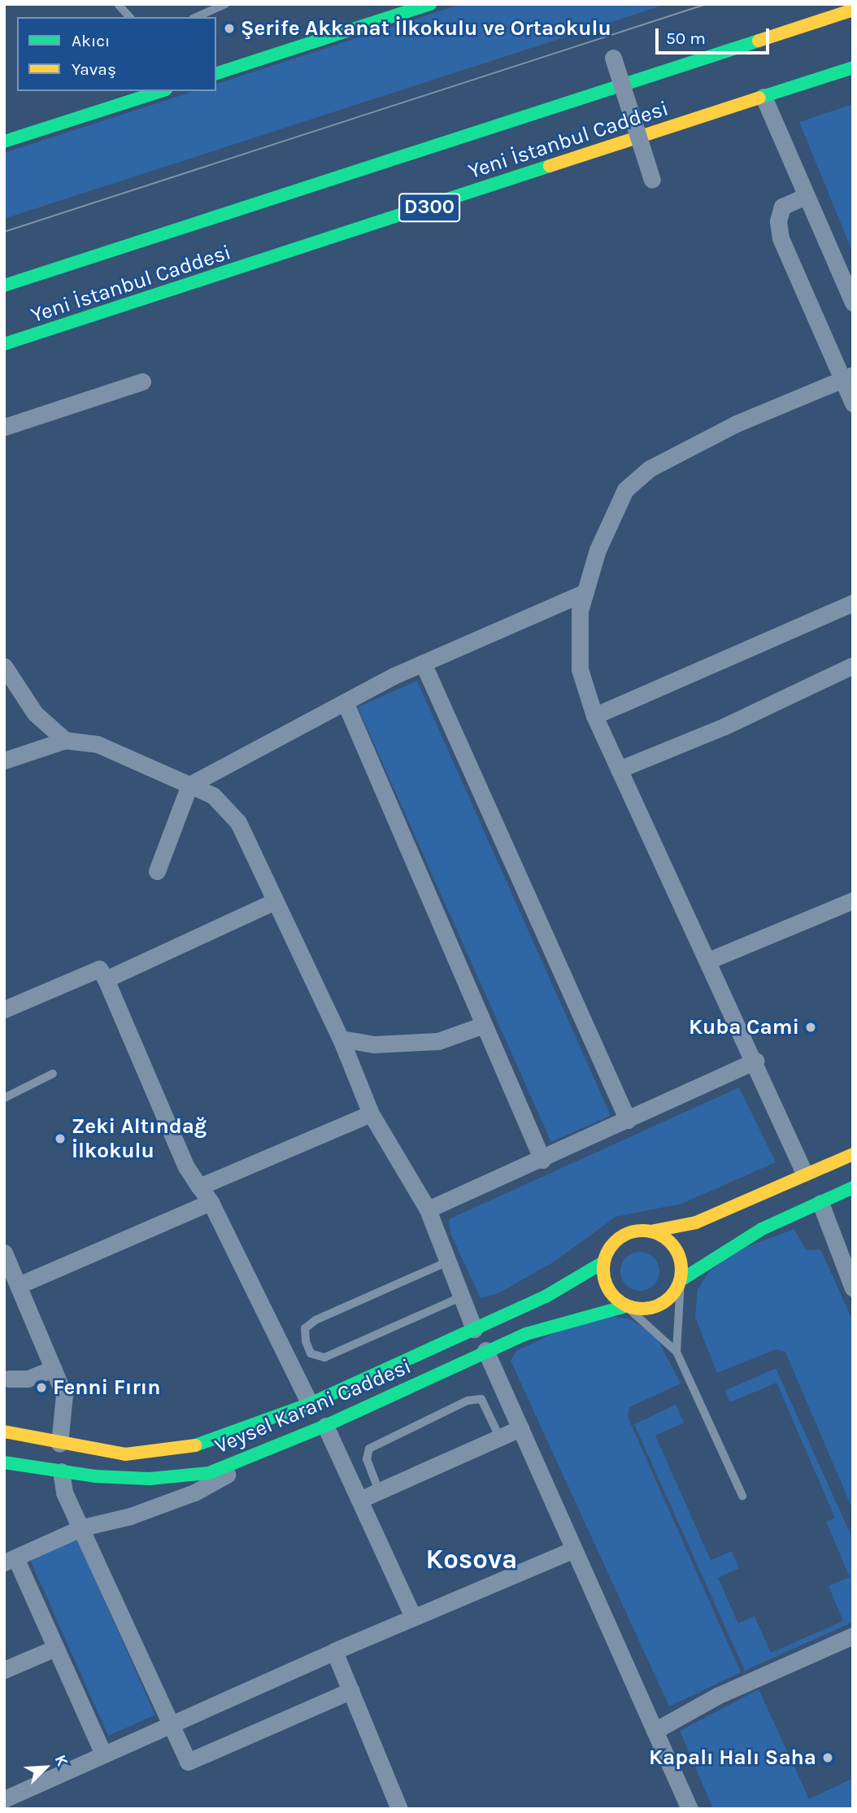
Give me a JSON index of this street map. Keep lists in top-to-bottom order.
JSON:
{
  "streets": {
    "main road": ["Yeni İstanbul Caddesi", "D300", "Veysel Karani Caddesi"]
  },
  "districts": ["Kosova"],
  "places": [
    "Şerife Akkanat İlkokulu ve Ortaokulu",
    "Kuba Cami",
    "Zeki Altındağ İlkokulu",
    "Fenni Fırın",
    "Kapalı Halı Saha"
  ],
  "legend": ["Akıcı", "Yavaş"],
  "scale_bar": "50 m",
  "north": "top right"
}
